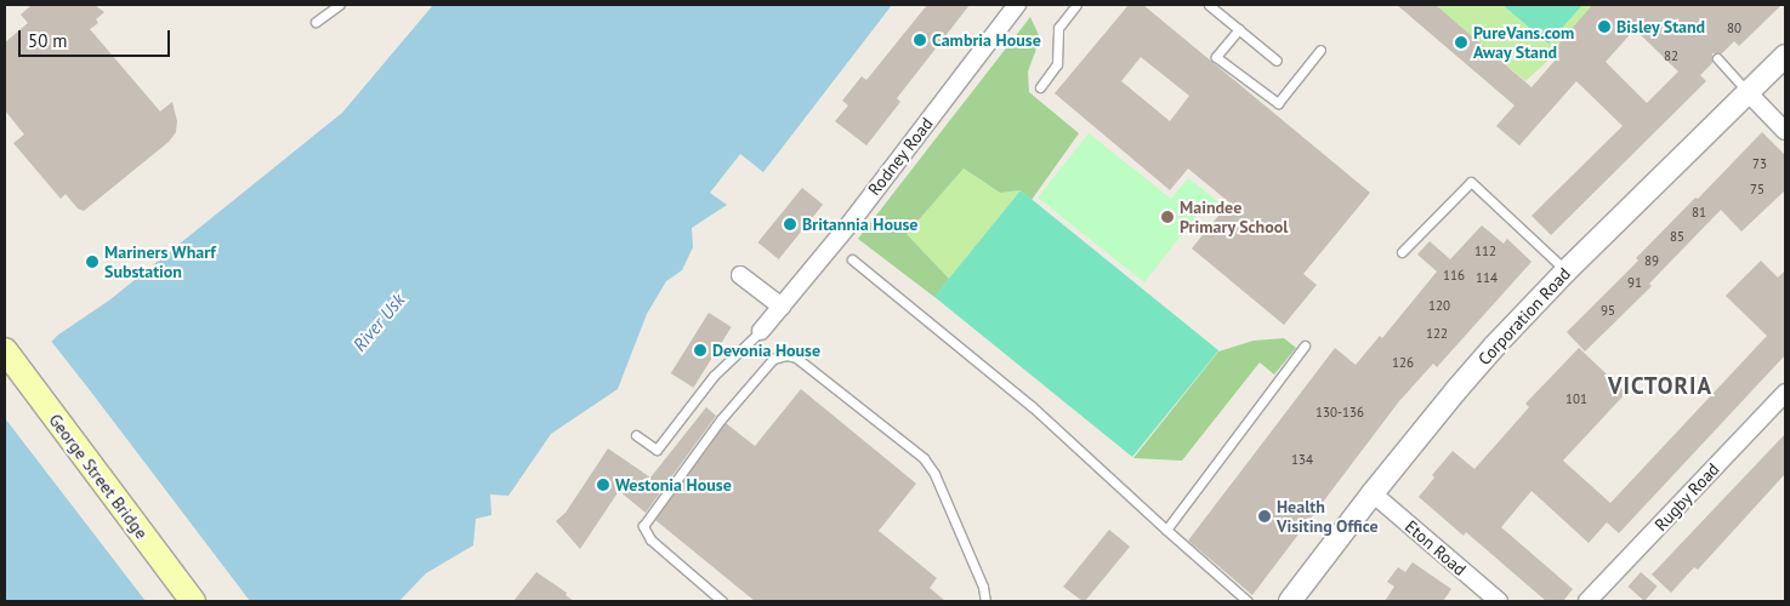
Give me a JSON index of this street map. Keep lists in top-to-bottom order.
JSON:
{
  "streets": {
    "main road": ["George Street Bridge"],
    "street": [
      "Rodney Road",
      "Corporation Road",
      "Rugby Road",
      "Eton Road"
    ]
  },
  "crossings": [
    ["Corporation Road", "Eton Road"]
  ],
  "districts": ["VICTORIA"],
  "water": ["River Usk"],
  "places": [
    "Bisley Stand",
    "Cambria House",
    "PureVans.com Away Stand",
    "Maindee Primary School",
    "Britannia House",
    "Mariners Wharf Substation",
    "Devonia House",
    "Westonia House",
    "Health Visiting Office"
  ],
  "house_numbers": [
    "80",
    "82",
    "73",
    "75",
    "81",
    "85",
    "112",
    "89",
    "116",
    "114",
    "91",
    "120",
    "95",
    "122",
    "126",
    "101",
    "130-136",
    "134"
  ],
  "scale_bar": "50 m"
}
